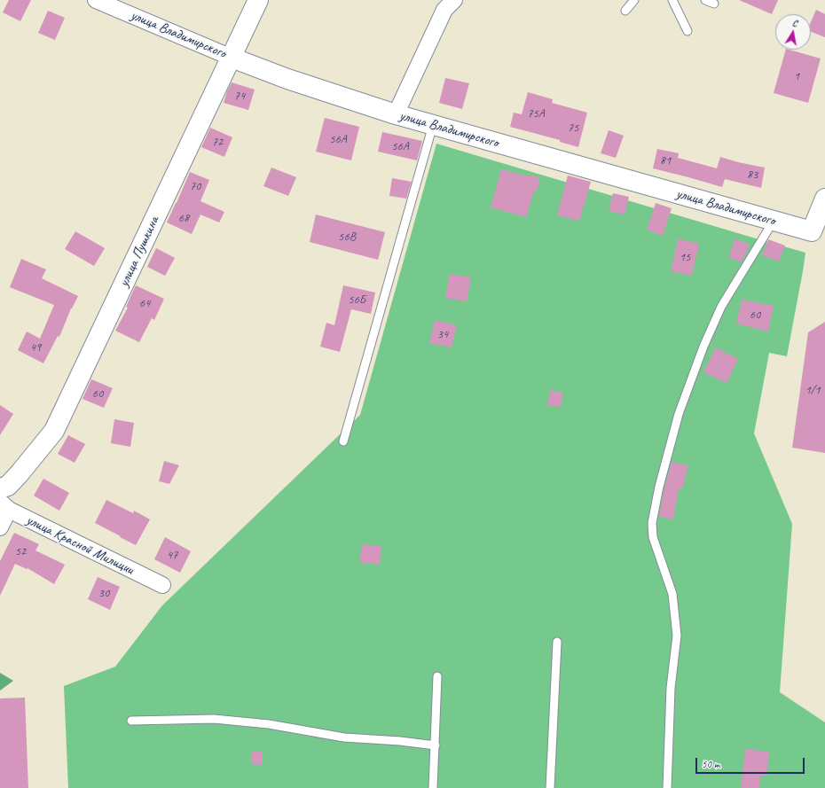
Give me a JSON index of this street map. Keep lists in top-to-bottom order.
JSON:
{
  "streets": {
    "street": ["улица Владимирского", "улица Пушкина", "улица Красной Милиции"]
  },
  "crossings": [
    ["улица Владимирского", "улица Пушкина"]
  ],
  "house_numbers": [
    "1",
    "74",
    "75А",
    "75",
    "56А",
    "72",
    "56А",
    "81",
    "83",
    "70",
    "68",
    "56В",
    "15",
    "56Б",
    "64",
    "60",
    "34",
    "49",
    "1/1",
    "60",
    "52",
    "47",
    "30"
  ],
  "scale_bar": "50 m",
  "north": "top"
}
